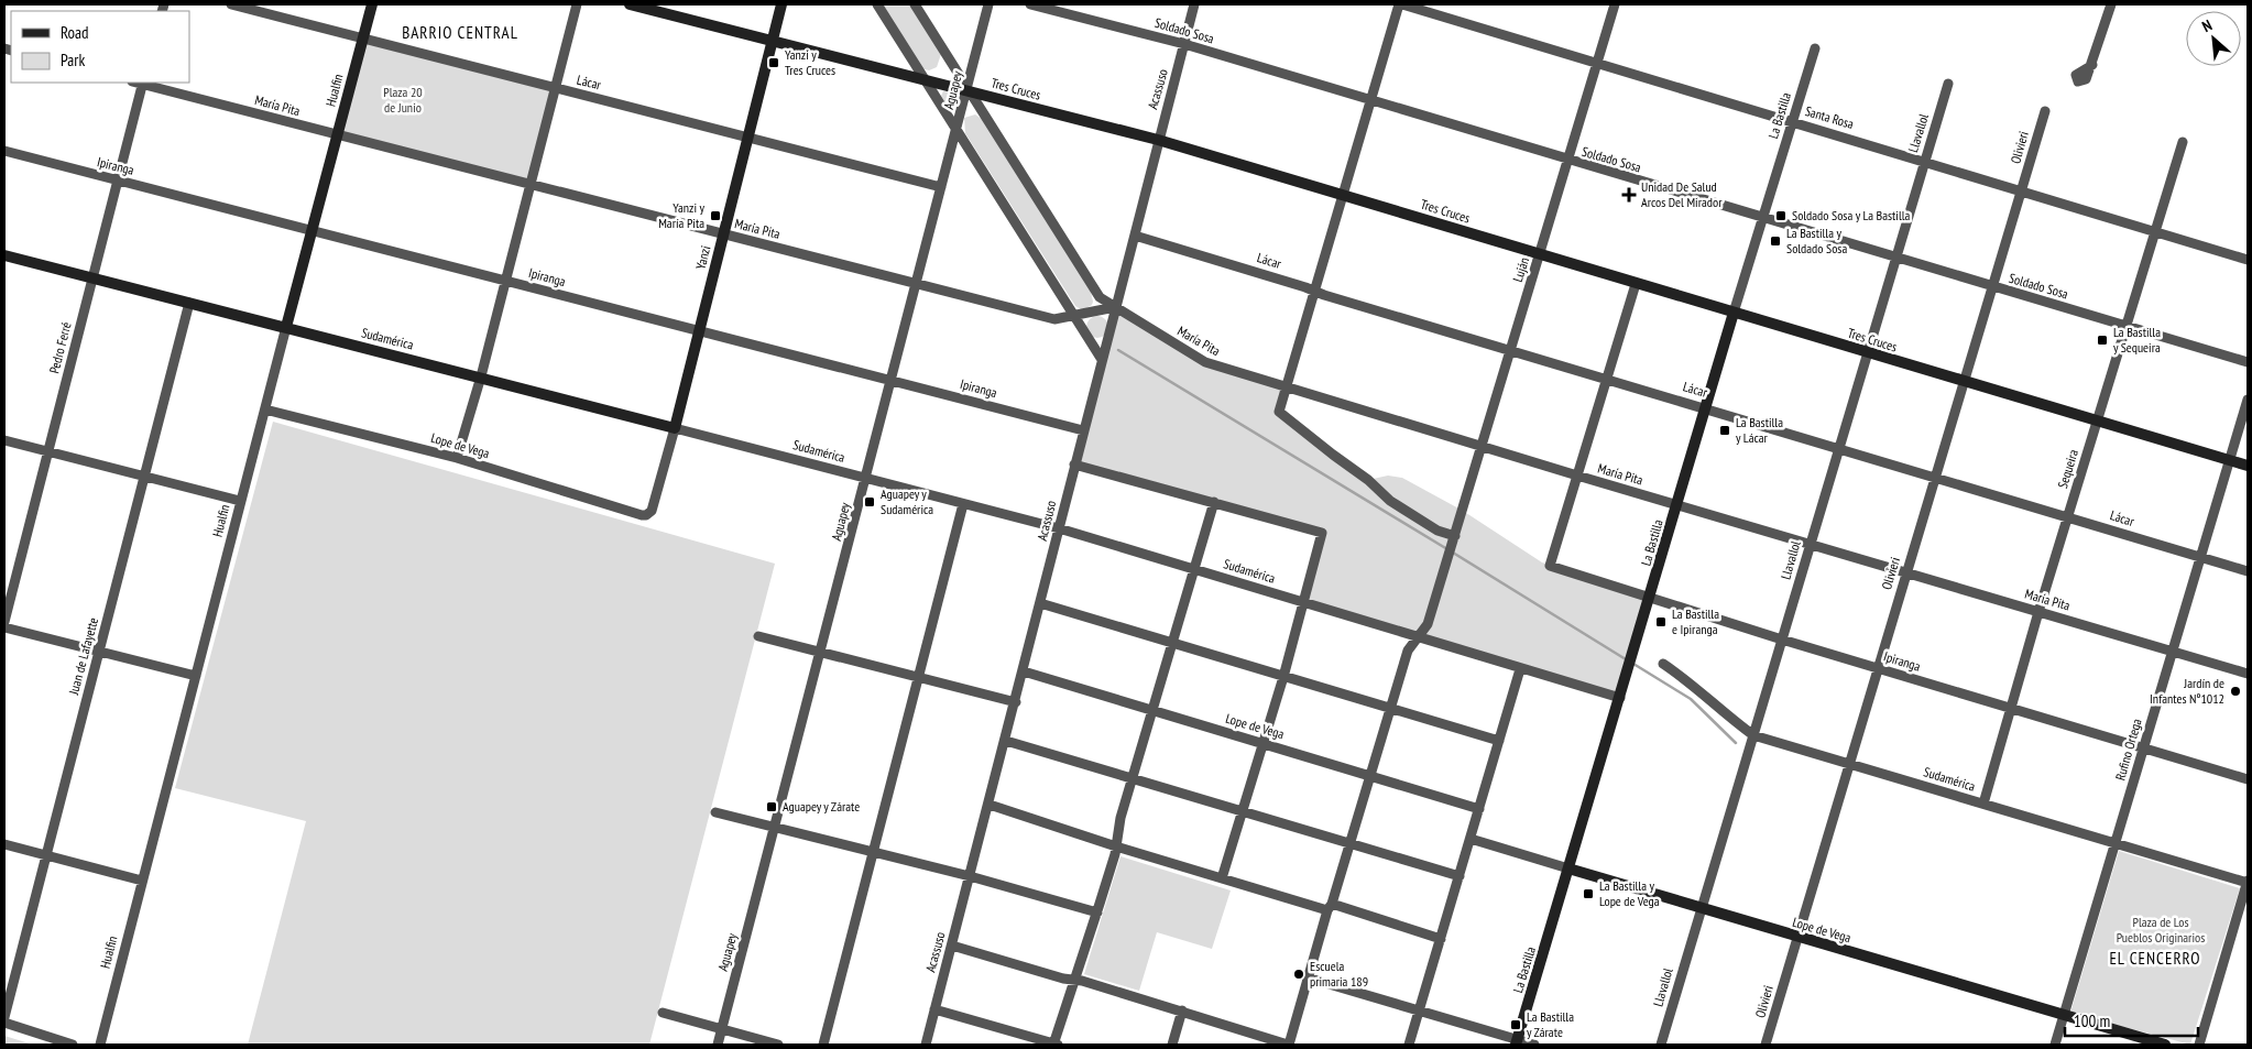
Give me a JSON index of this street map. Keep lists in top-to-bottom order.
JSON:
{
  "streets": {
    "street": [
      "Soldado Sosa",
      "Lácar",
      "Tres Cruces",
      "Acassuso",
      "Hualfin",
      "Aguapey",
      "María Pita",
      "La Bastilla",
      "Santa Rosa",
      "Llavallol",
      "Olivieri",
      "Ipiranga",
      "Yanzi",
      "Luján",
      "Sudamérica",
      "Pedro Ferré",
      "Lope de Vega",
      "Sequeira",
      "Juan de Lafayette",
      "Rufino Ortega"
    ]
  },
  "crossings": [
    ["Soldado Sosa", "Acassuso"],
    ["Soldado Sosa", "La Bastilla"],
    ["Soldado Sosa", "Llavallol"],
    ["Soldado Sosa", "Olivieri"],
    ["Soldado Sosa", "Luján"],
    ["Soldado Sosa", "Sequeira"],
    ["Lácar", "Acassuso"],
    ["Lácar", "Hualfin"],
    ["Lácar", "Aguapey"],
    ["Lácar", "La Bastilla"],
    ["Lácar", "Llavallol"],
    ["Lácar", "Olivieri"],
    ["Lácar", "Yanzi"],
    ["Lácar", "Luján"],
    ["Lácar", "Sequeira"],
    ["Lácar", "Rufino Ortega"],
    ["Tres Cruces", "Acassuso"],
    ["Tres Cruces", "Aguapey"],
    ["Tres Cruces", "La Bastilla"],
    ["Tres Cruces", "Llavallol"],
    ["Tres Cruces", "Olivieri"],
    ["Tres Cruces", "Yanzi"],
    ["Tres Cruces", "Luján"],
    ["Tres Cruces", "Sequeira"],
    ["Tres Cruces", "Rufino Ortega"],
    ["Acassuso", "María Pita"],
    ["Acassuso", "Ipiranga"],
    ["Acassuso", "Sudamérica"],
    ["Acassuso", "Lope de Vega"],
    ["Hualfin", "María Pita"],
    ["Hualfin", "Ipiranga"],
    ["Hualfin", "Sudamérica"],
    ["Hualfin", "Lope de Vega"],
    ["Aguapey", "María Pita"],
    ["Aguapey", "Ipiranga"],
    ["Aguapey", "Sudamérica"],
    ["María Pita", "La Bastilla"],
    ["María Pita", "Llavallol"],
    ["María Pita", "Olivieri"],
    ["María Pita", "Ipiranga"],
    ["María Pita", "Yanzi"],
    ["María Pita", "Luján"],
    ["María Pita", "Pedro Ferré"],
    ["María Pita", "Sequeira"],
    ["María Pita", "Rufino Ortega"],
    ["La Bastilla", "Santa Rosa"],
    ["La Bastilla", "Ipiranga"],
    ["La Bastilla", "Sudamérica"],
    ["La Bastilla", "Lope de Vega"],
    ["Santa Rosa", "Llavallol"],
    ["Santa Rosa", "Olivieri"],
    ["Santa Rosa", "Luján"],
    ["Santa Rosa", "Sequeira"],
    ["Llavallol", "Ipiranga"],
    ["Llavallol", "Sudamérica"],
    ["Llavallol", "Lope de Vega"],
    ["Olivieri", "Ipiranga"],
    ["Olivieri", "Sudamérica"],
    ["Olivieri", "Lope de Vega"],
    ["Ipiranga", "Yanzi"],
    ["Ipiranga", "Pedro Ferré"],
    ["Ipiranga", "Sequeira"],
    ["Ipiranga", "Rufino Ortega"],
    ["Yanzi", "Sudamérica"],
    ["Yanzi", "Lope de Vega"],
    ["Luján", "Sudamérica"],
    ["Sudamérica", "Pedro Ferré"],
    ["Sudamérica", "Sequeira"],
    ["Sudamérica", "Juan de Lafayette"],
    ["Sudamérica", "Rufino Ortega"],
    ["Lope de Vega", "Rufino Ortega"]
  ],
  "districts": ["BARRIO CENTRAL", "EL CENCERRO"],
  "parks": ["Plaza 20 de Junio", "Plaza de Los Pueblos Originarios"],
  "places": {
    "transit": [
      "Yanzi y Tres Cruces",
      "Yanzi y María Pita",
      "Soldado Sosa y La Bastilla",
      "La Bastilla y Soldado Sosa",
      "La Bastilla y Sequeira",
      "La Bastilla y Lácar",
      "Aguapey y Sudamérica",
      "La Bastilla e Ipiranga",
      "Aguapey y Zárate",
      "La Bastilla y Lope de Vega",
      "La Bastilla y Zárate"
    ],
    "health": ["Unidad De Salud Arcos Del Mirador"],
    "other": ["Jardín de Infantes Nº1012", "Escuela primaria 189"]
  },
  "legend": ["Road", "Park"],
  "scale_bar": "100 m",
  "north": "top left"
}
